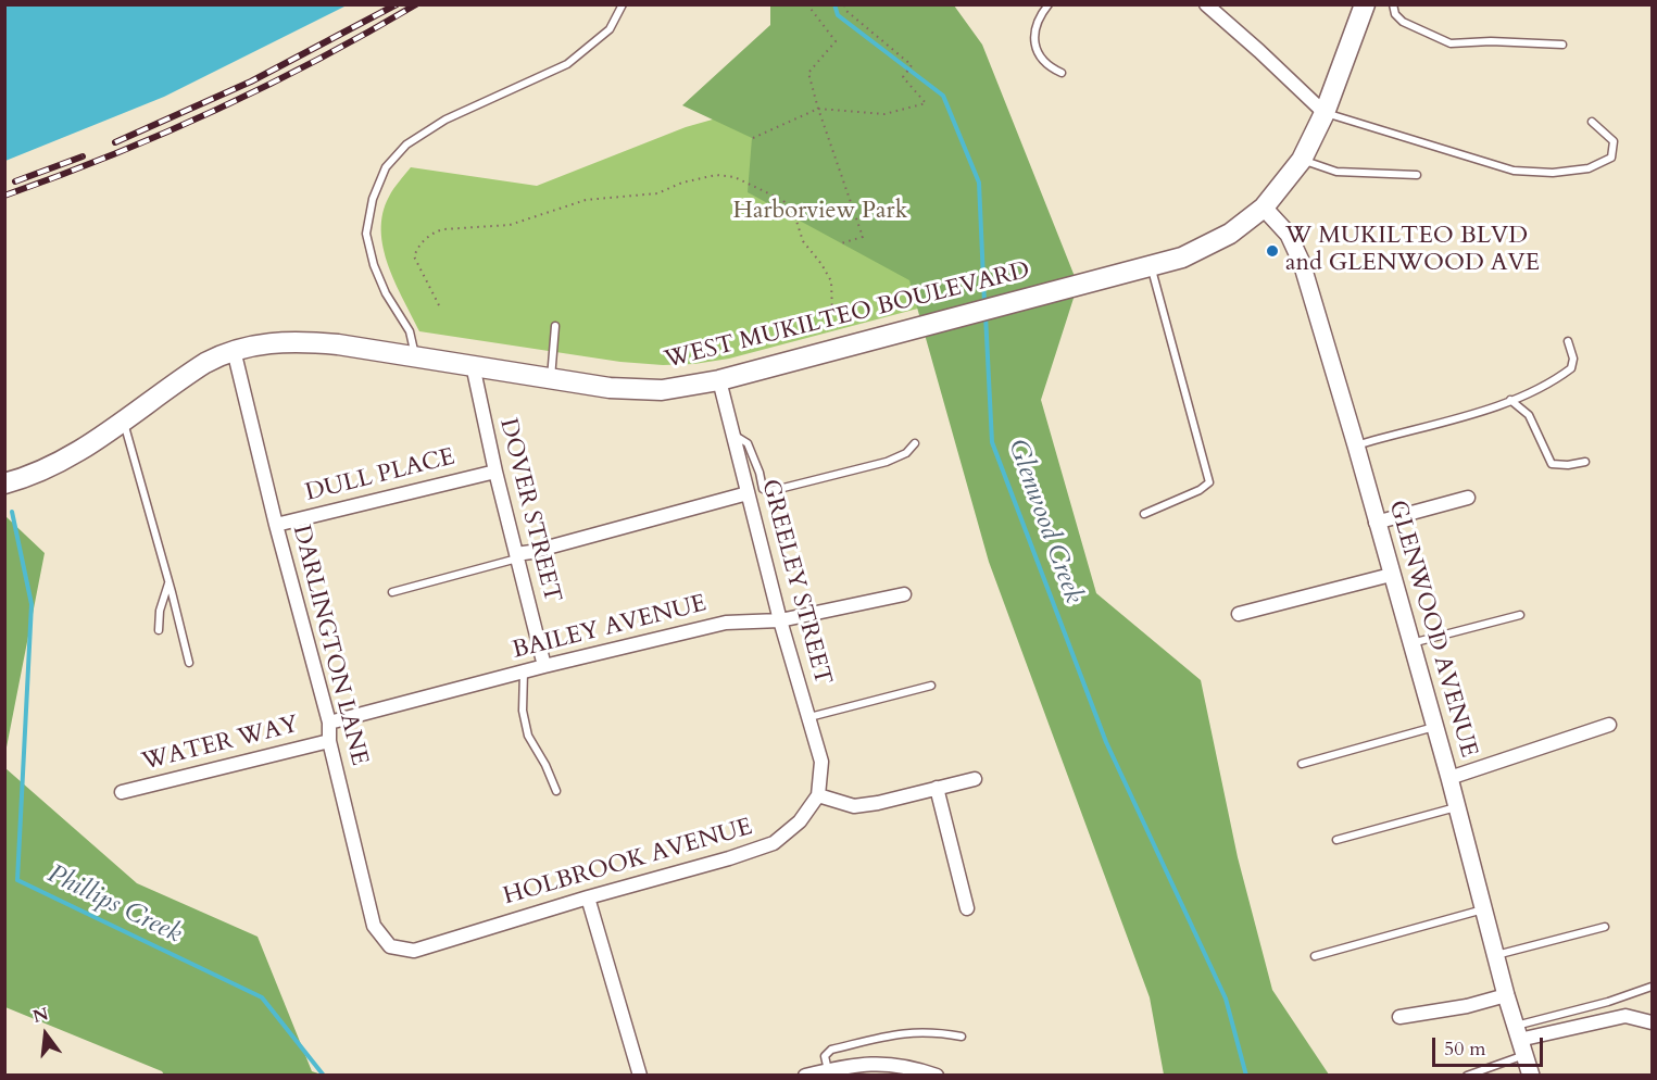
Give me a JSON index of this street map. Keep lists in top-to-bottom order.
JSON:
{
  "streets": {
    "main road": ["WEST MUKILTEO BOULEVARD"],
    "street": [
      "DULL PLACE",
      "DOVER STREET",
      "GREELEY STREET",
      "BAILEY AVENUE",
      "GLENWOOD AVENUE",
      "DARLINGTON LANE",
      "WATER WAY",
      "HOLBROOK AVENUE"
    ]
  },
  "crossings": [
    ["WEST MUKILTEO BOULEVARD", "DOVER STREET"],
    ["WEST MUKILTEO BOULEVARD", "GREELEY STREET"],
    ["WEST MUKILTEO BOULEVARD", "GLENWOOD AVENUE"],
    ["WEST MUKILTEO BOULEVARD", "DARLINGTON LANE"],
    ["DULL PLACE", "DOVER STREET"],
    ["DULL PLACE", "DARLINGTON LANE"],
    ["DOVER STREET", "BAILEY AVENUE"],
    ["GREELEY STREET", "BAILEY AVENUE"],
    ["GREELEY STREET", "HOLBROOK AVENUE"],
    ["BAILEY AVENUE", "DARLINGTON LANE"],
    ["DARLINGTON LANE", "WATER WAY"],
    ["DARLINGTON LANE", "HOLBROOK AVENUE"]
  ],
  "water": ["Glenwood Creek", "Phillips Creek"],
  "parks": ["Harborview Park"],
  "places": ["W MUKILTEO BLVD and GLENWOOD AVE"],
  "scale_bar": "50 m",
  "north": "top"
}
